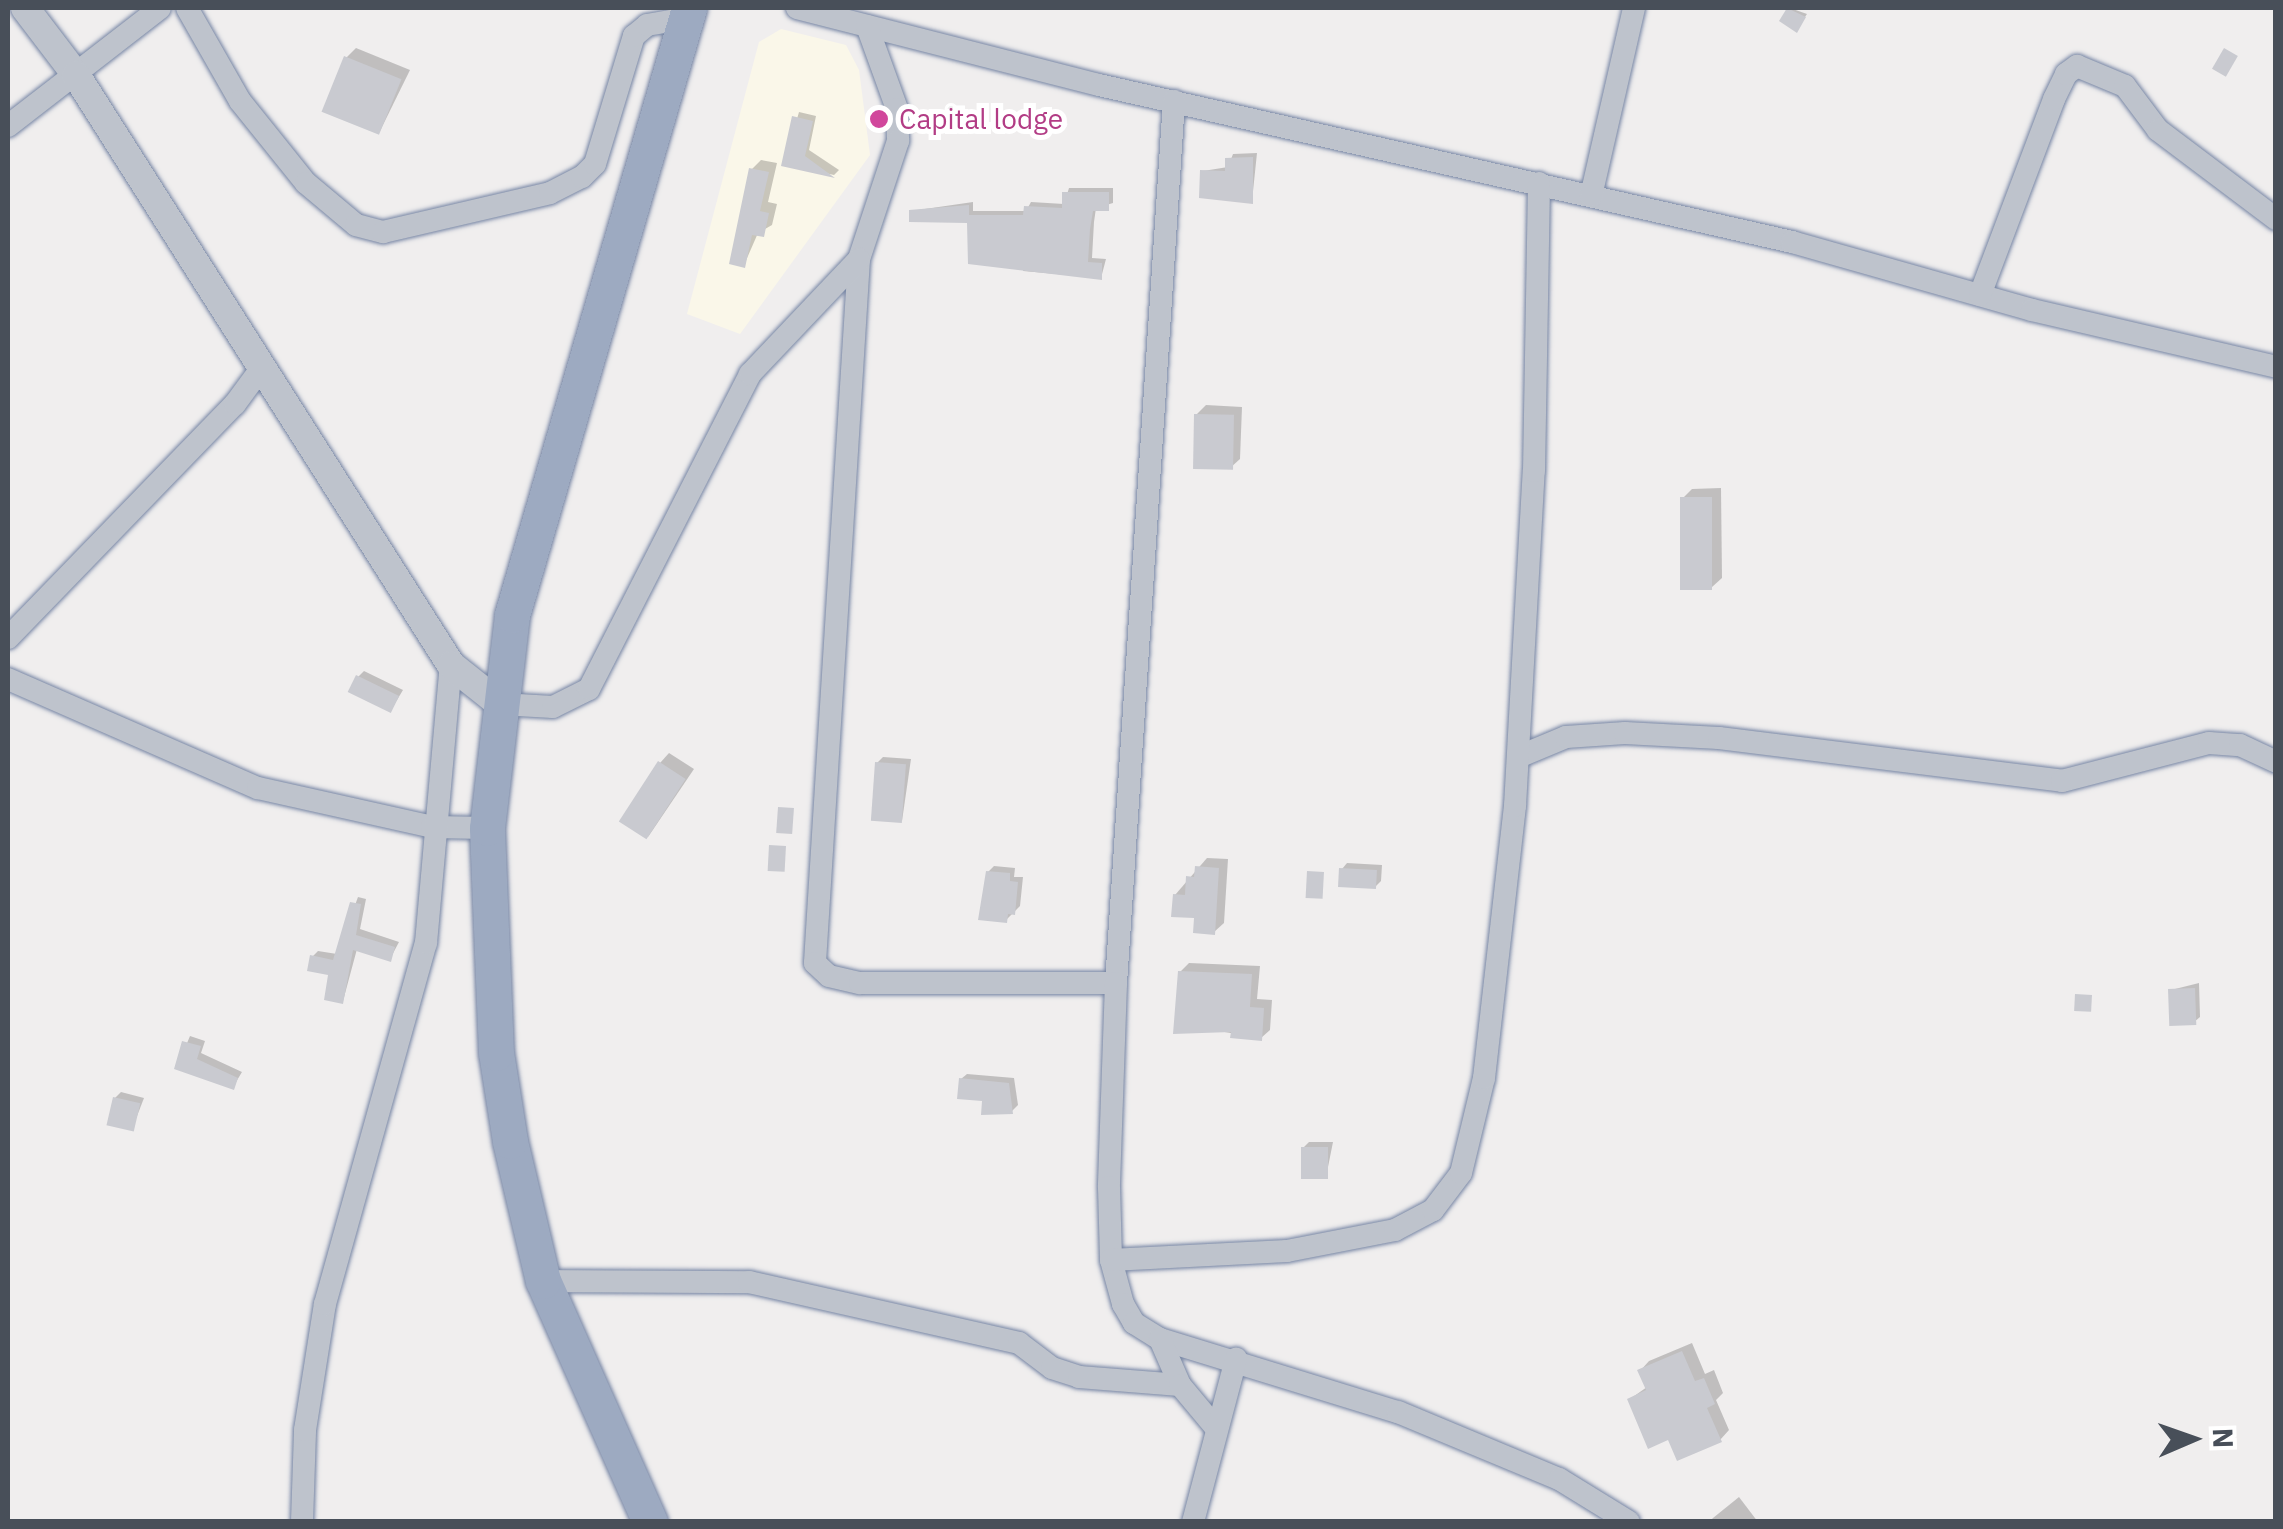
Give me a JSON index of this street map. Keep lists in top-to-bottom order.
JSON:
{
  "places": ["Capital lodge"],
  "north": "right"
}
